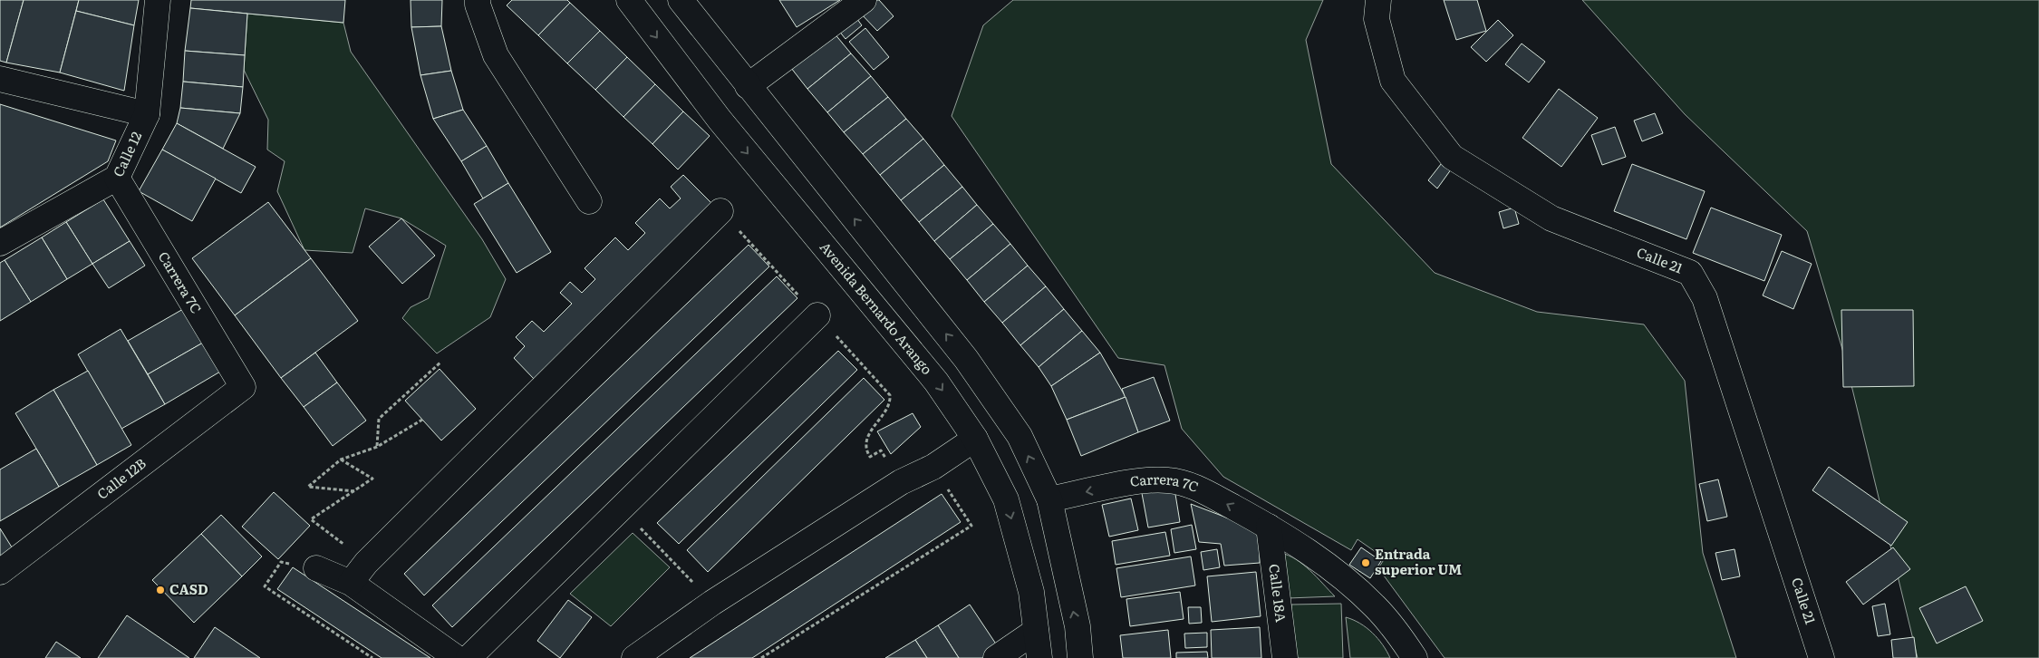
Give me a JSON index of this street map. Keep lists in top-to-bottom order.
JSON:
{
  "streets": {
    "street": [
      "Calle 12",
      "Calle 21",
      "Carrera 7C",
      "Avenida Bernardo Arango",
      "Calle 12B",
      "Calle 18A"
    ]
  },
  "crossings": [
    ["Calle 12", "Carrera 7C"],
    ["Carrera 7C", "Calle 12B"],
    ["Carrera 7C", "Calle 18A"]
  ],
  "places": ["Entrada superior UM", "CASD"]
}
